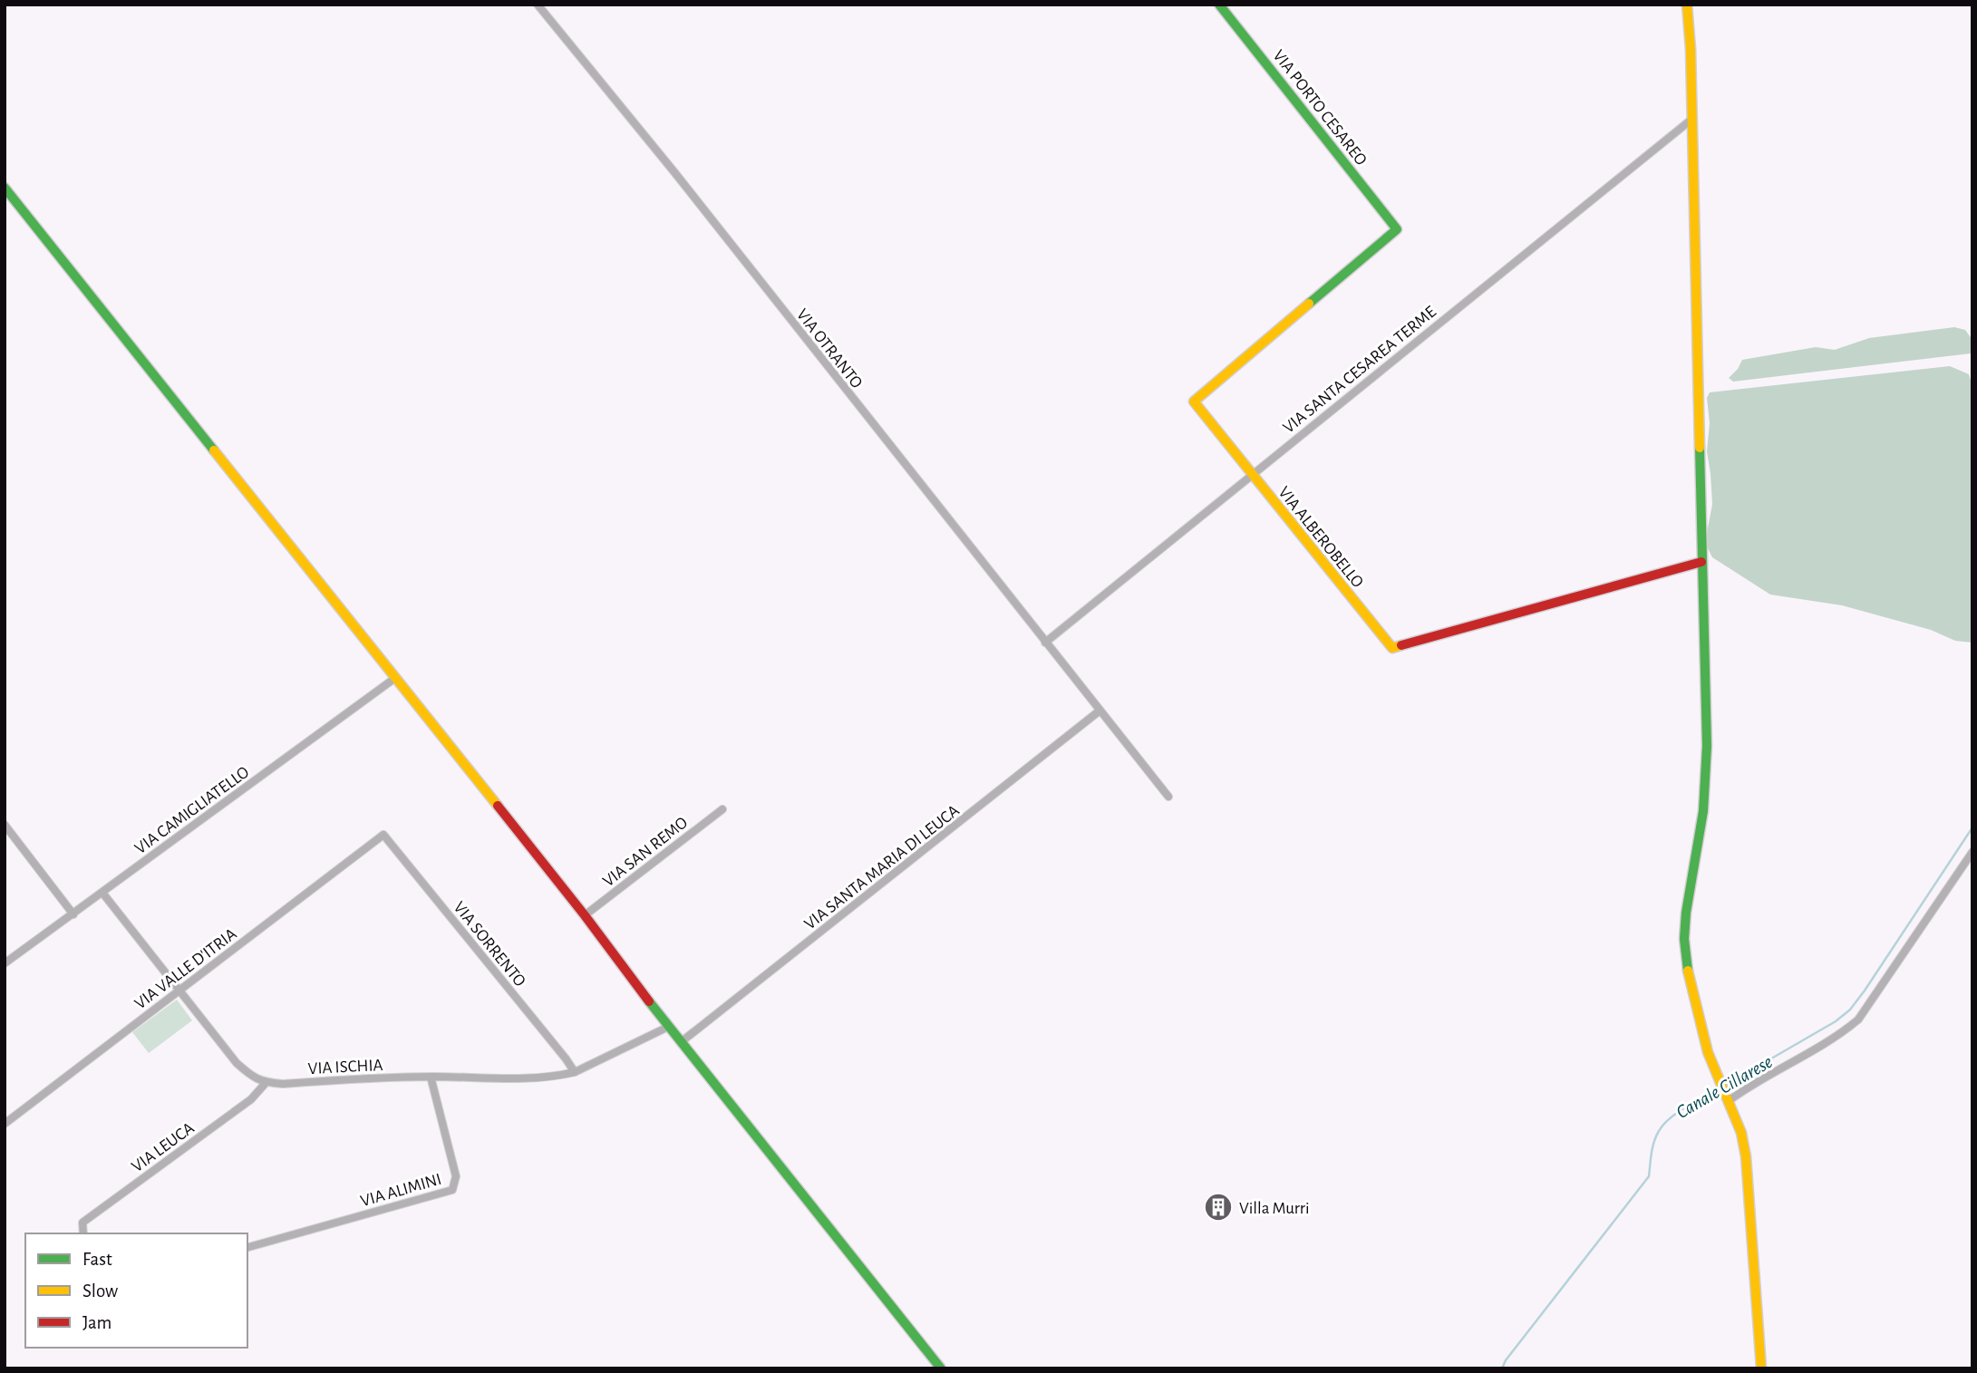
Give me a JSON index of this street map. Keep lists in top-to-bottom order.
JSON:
{
  "streets": {
    "street": [
      "VIA PORTO CESAREO",
      "VIA OTRANTO",
      "VIA SANTA CESAREA TERME",
      "VIA ALBEROBELLO",
      "VIA CAMIGLIATELLO",
      "VIA SAN REMO",
      "VIA SANTA MARIA DI LEUCA",
      "VIA SORRENTO",
      "VIA VALLE D'ITRIA",
      "VIA ISCHIA",
      "VIA LEUCA",
      "VIA ALIMINI"
    ]
  },
  "crossings": [
    ["VIA PORTO CESAREO", "VIA ALBEROBELLO"],
    ["VIA OTRANTO", "VIA SANTA CESAREA TERME"],
    ["VIA OTRANTO", "VIA SANTA MARIA DI LEUCA"],
    ["VIA SANTA CESAREA TERME", "VIA ALBEROBELLO"],
    ["VIA SORRENTO", "VIA VALLE D'ITRIA"],
    ["VIA SORRENTO", "VIA ISCHIA"],
    ["VIA ISCHIA", "VIA LEUCA"],
    ["VIA ISCHIA", "VIA ALIMINI"]
  ],
  "water": ["Canale Cillarese"],
  "places": {
    "building": ["Villa Murri"]
  },
  "legend": ["Fast", "Slow", "Jam"]
}
